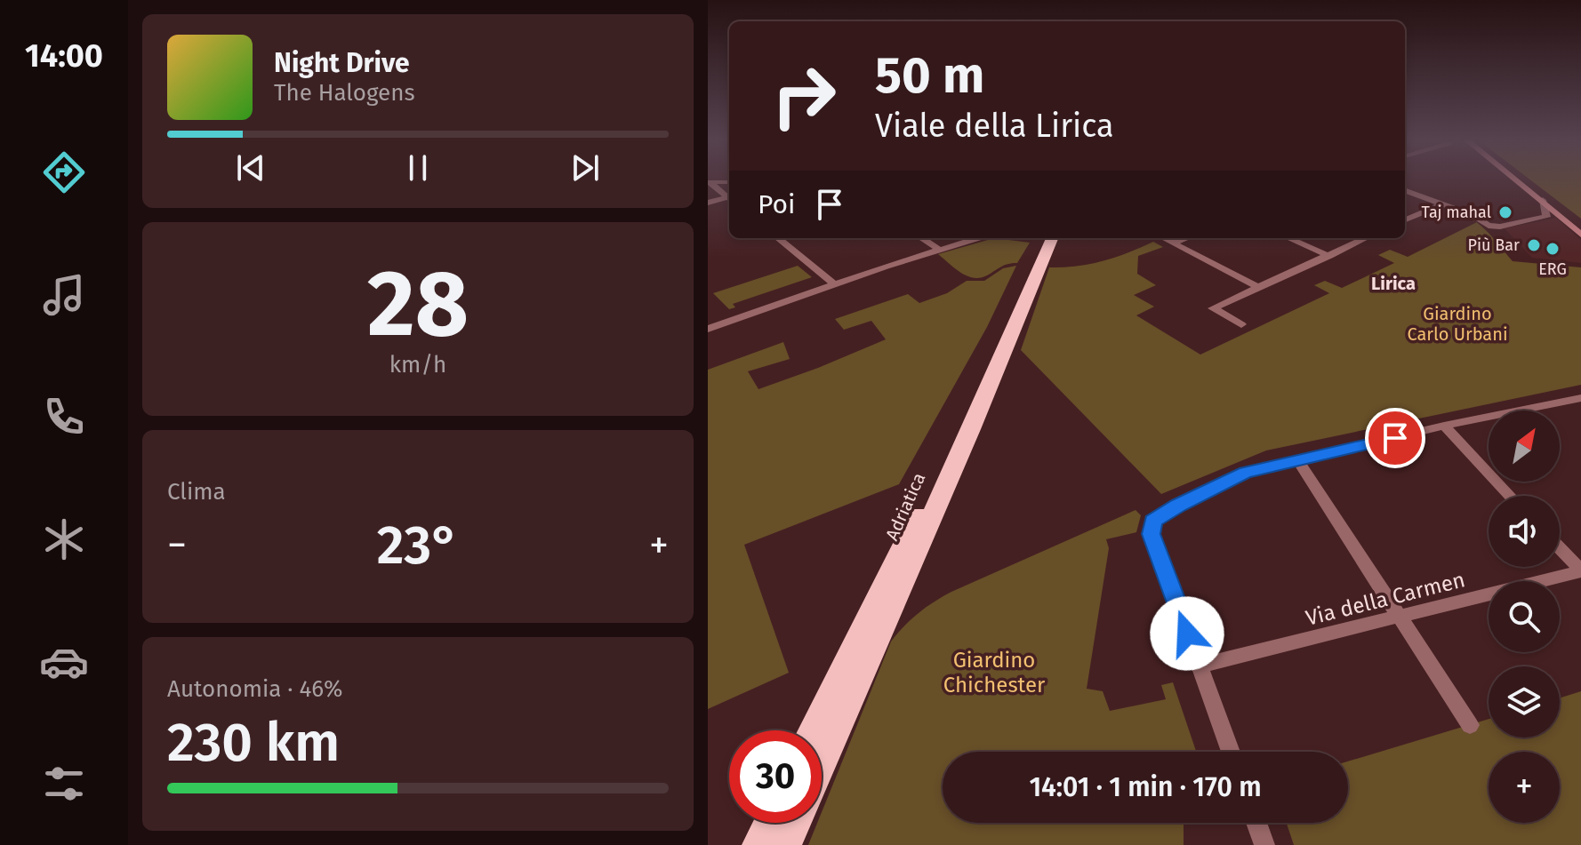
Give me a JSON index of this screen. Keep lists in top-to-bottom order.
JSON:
{
  "streets": {
    "highway": ["Adriatica"],
    "street": ["Via della Carmen"]
  },
  "districts": ["Lirica"],
  "parks": ["Giardino Carlo Urbani", "Giardino Chichester"],
  "places": ["Taj mahal", "Più Bar", "ERG"],
  "north": "top right",
  "page": {
    "tabs": "14:00",
    "turn": ["50 m", "Viale della Lirica"],
    "song": ["Night Drive", "The Halogens"],
    "then": "Poi",
    "tile": [
      ["28", "km/h"],
      "Clima",
      ["Autonomia · 46%", "230 km"]
    ],
    "map_buttons": "+",
    "heat": ["−", "23°", "+"],
    "limit": "30",
    "trip": "14:01 · 1 min · 170 m"
  }
}
